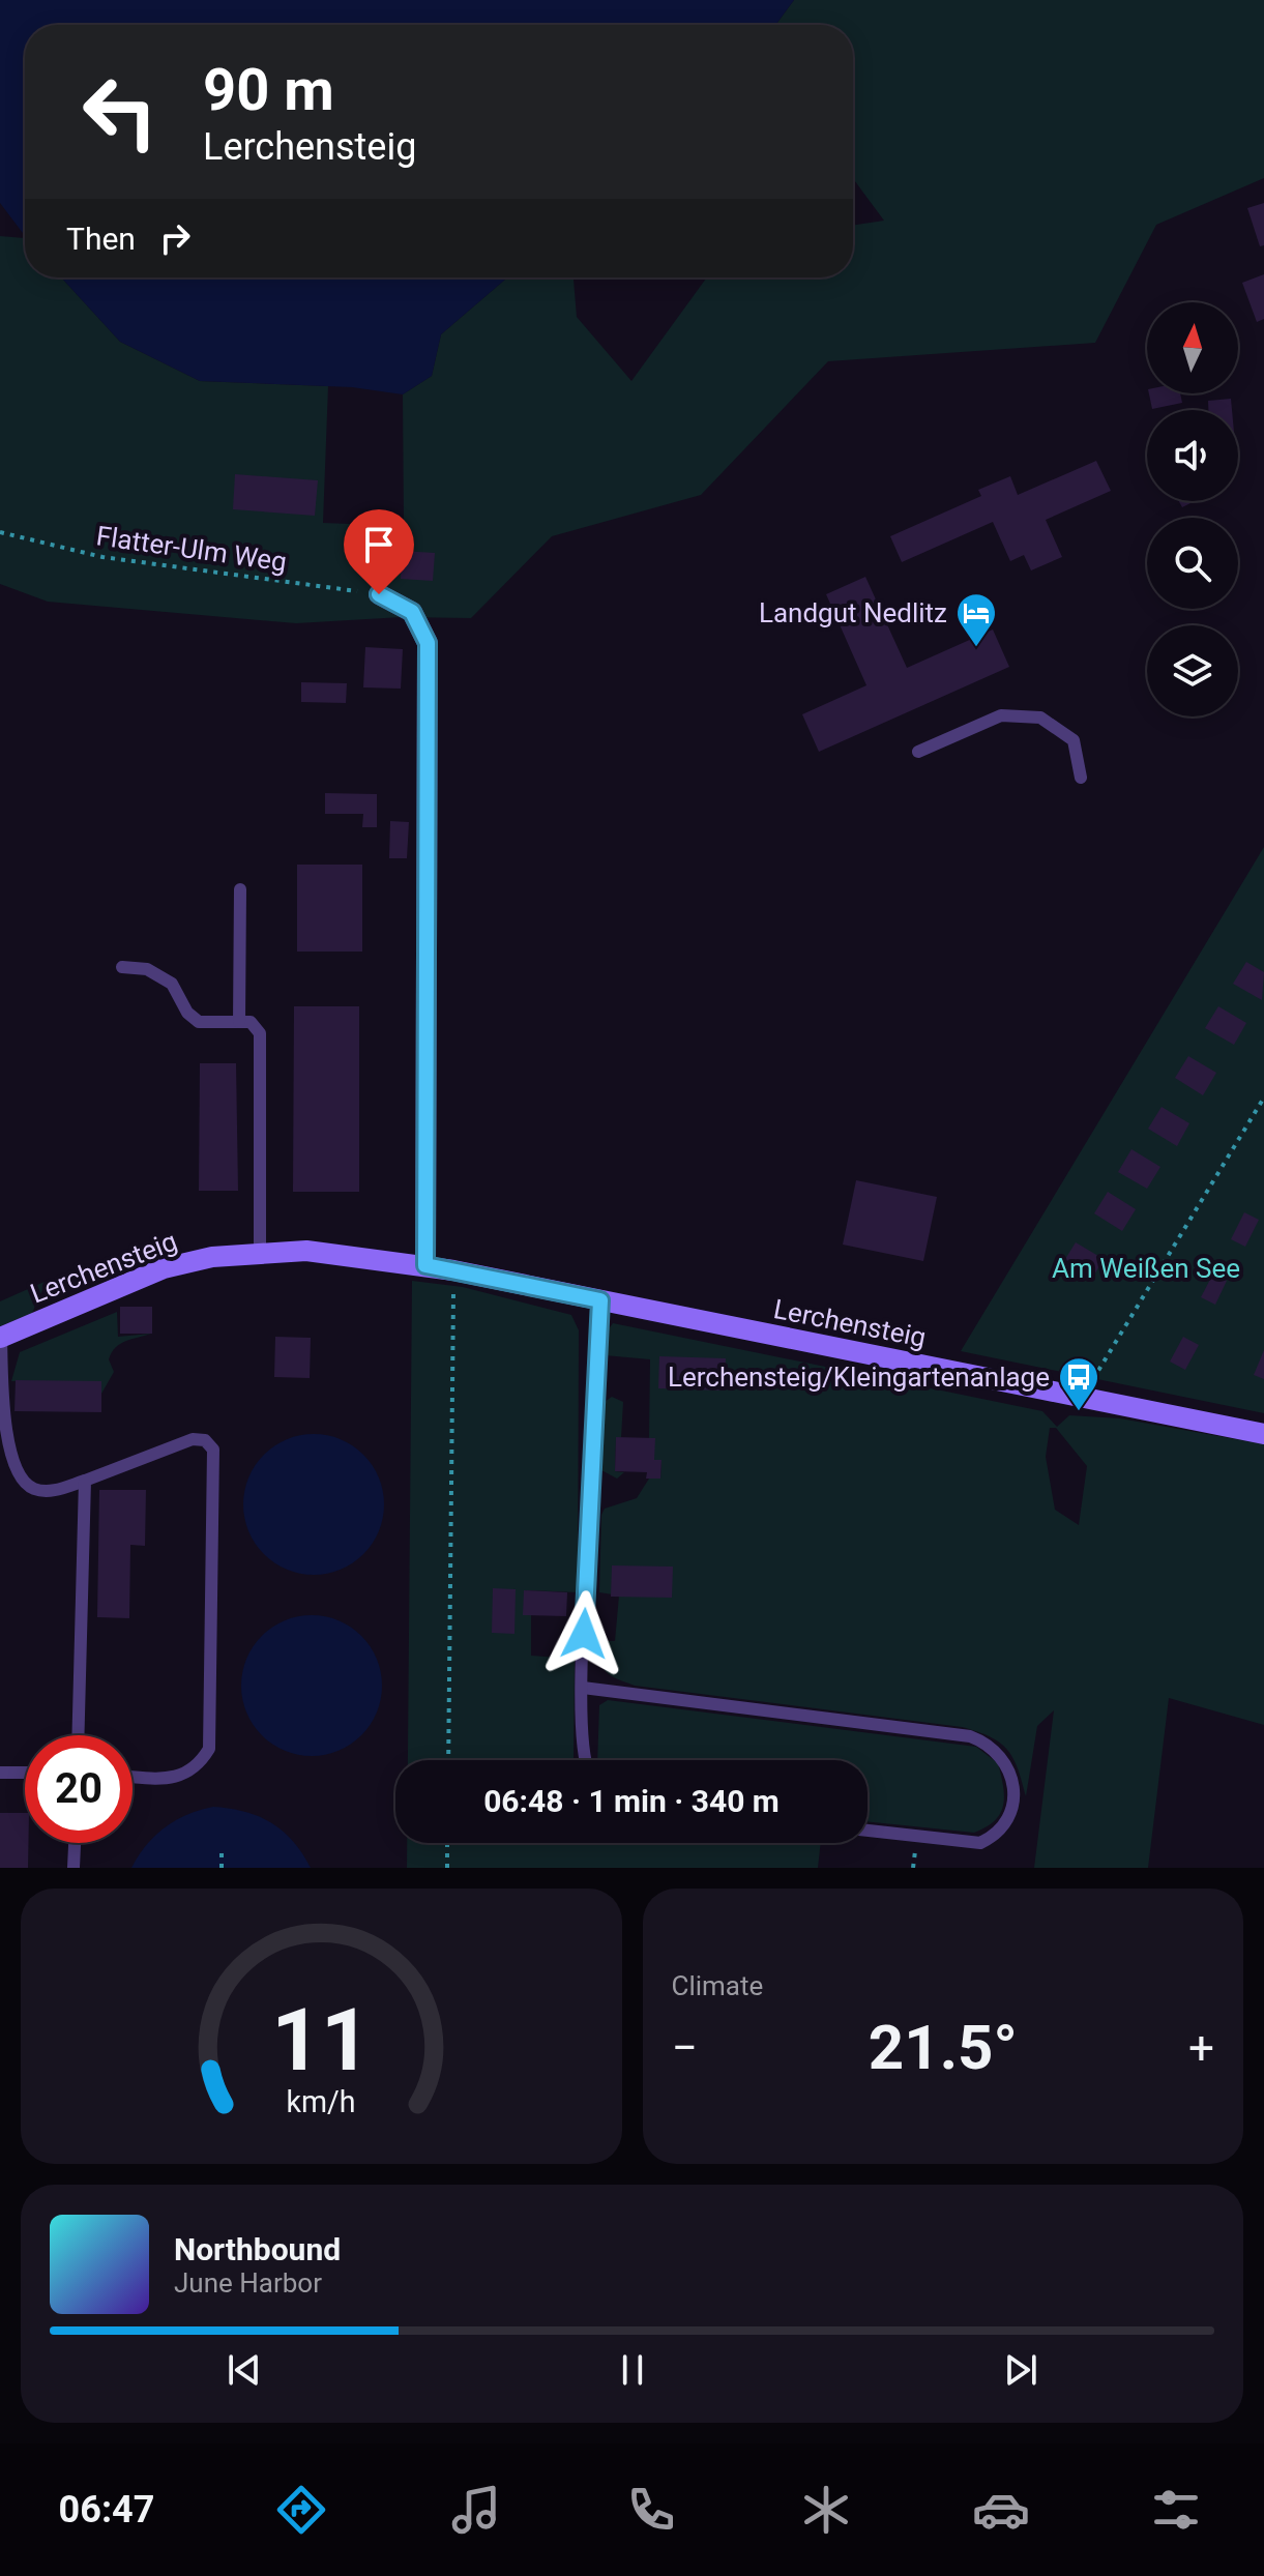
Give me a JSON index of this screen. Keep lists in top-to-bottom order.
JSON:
{
  "streets": {
    "street": ["Lerchensteig"],
    "path": ["Flatter-Ulm Weg"]
  },
  "parks": ["Am Weißen See"],
  "places": {
    "hotel": ["Landgut Nedlitz"],
    "bus stop": ["Lerchensteig/Kleingartenanlage"]
  },
  "north": "top",
  "page": {
    "turn": ["90 m", "Lerchensteig"],
    "then": "Then",
    "limit": "20",
    "trip": "06:48 · 1 min · 340 m",
    "tile": "Climate",
    "heat": ["−", "21.5°", "+"],
    "song": ["Northbound", "June Harbor"],
    "tabs": "06:47",
    "gauge": ["11", "km/h"]
  }
}
